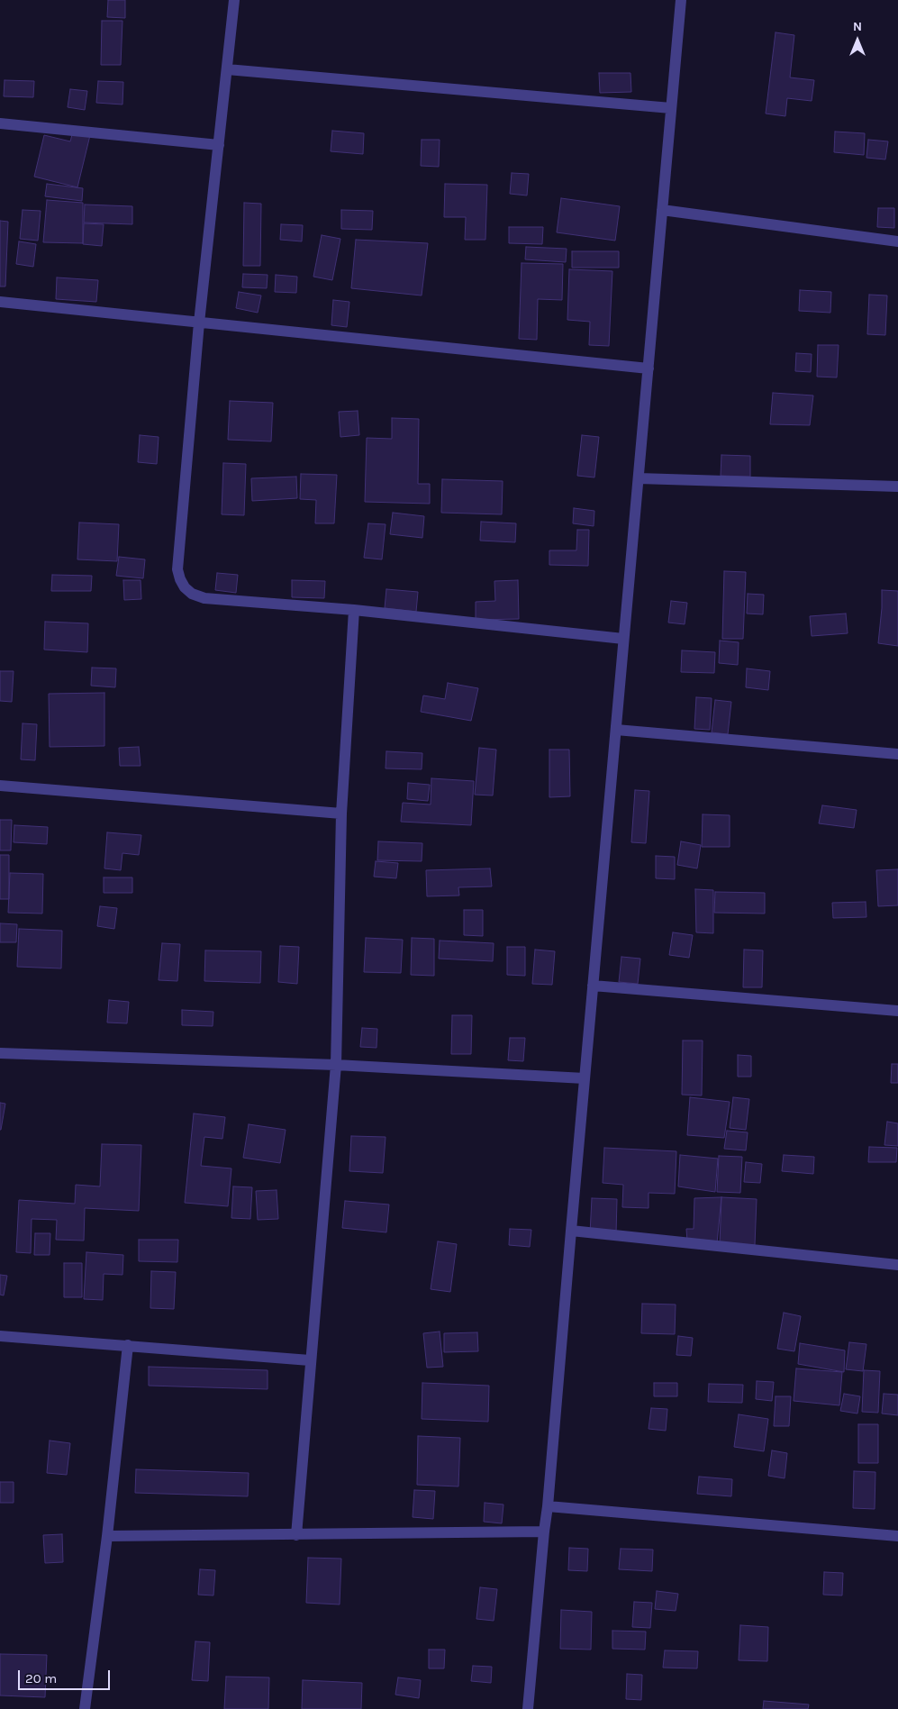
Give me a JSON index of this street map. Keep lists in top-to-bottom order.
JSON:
{
  "scale_bar": "20 m",
  "north": "top"
}
